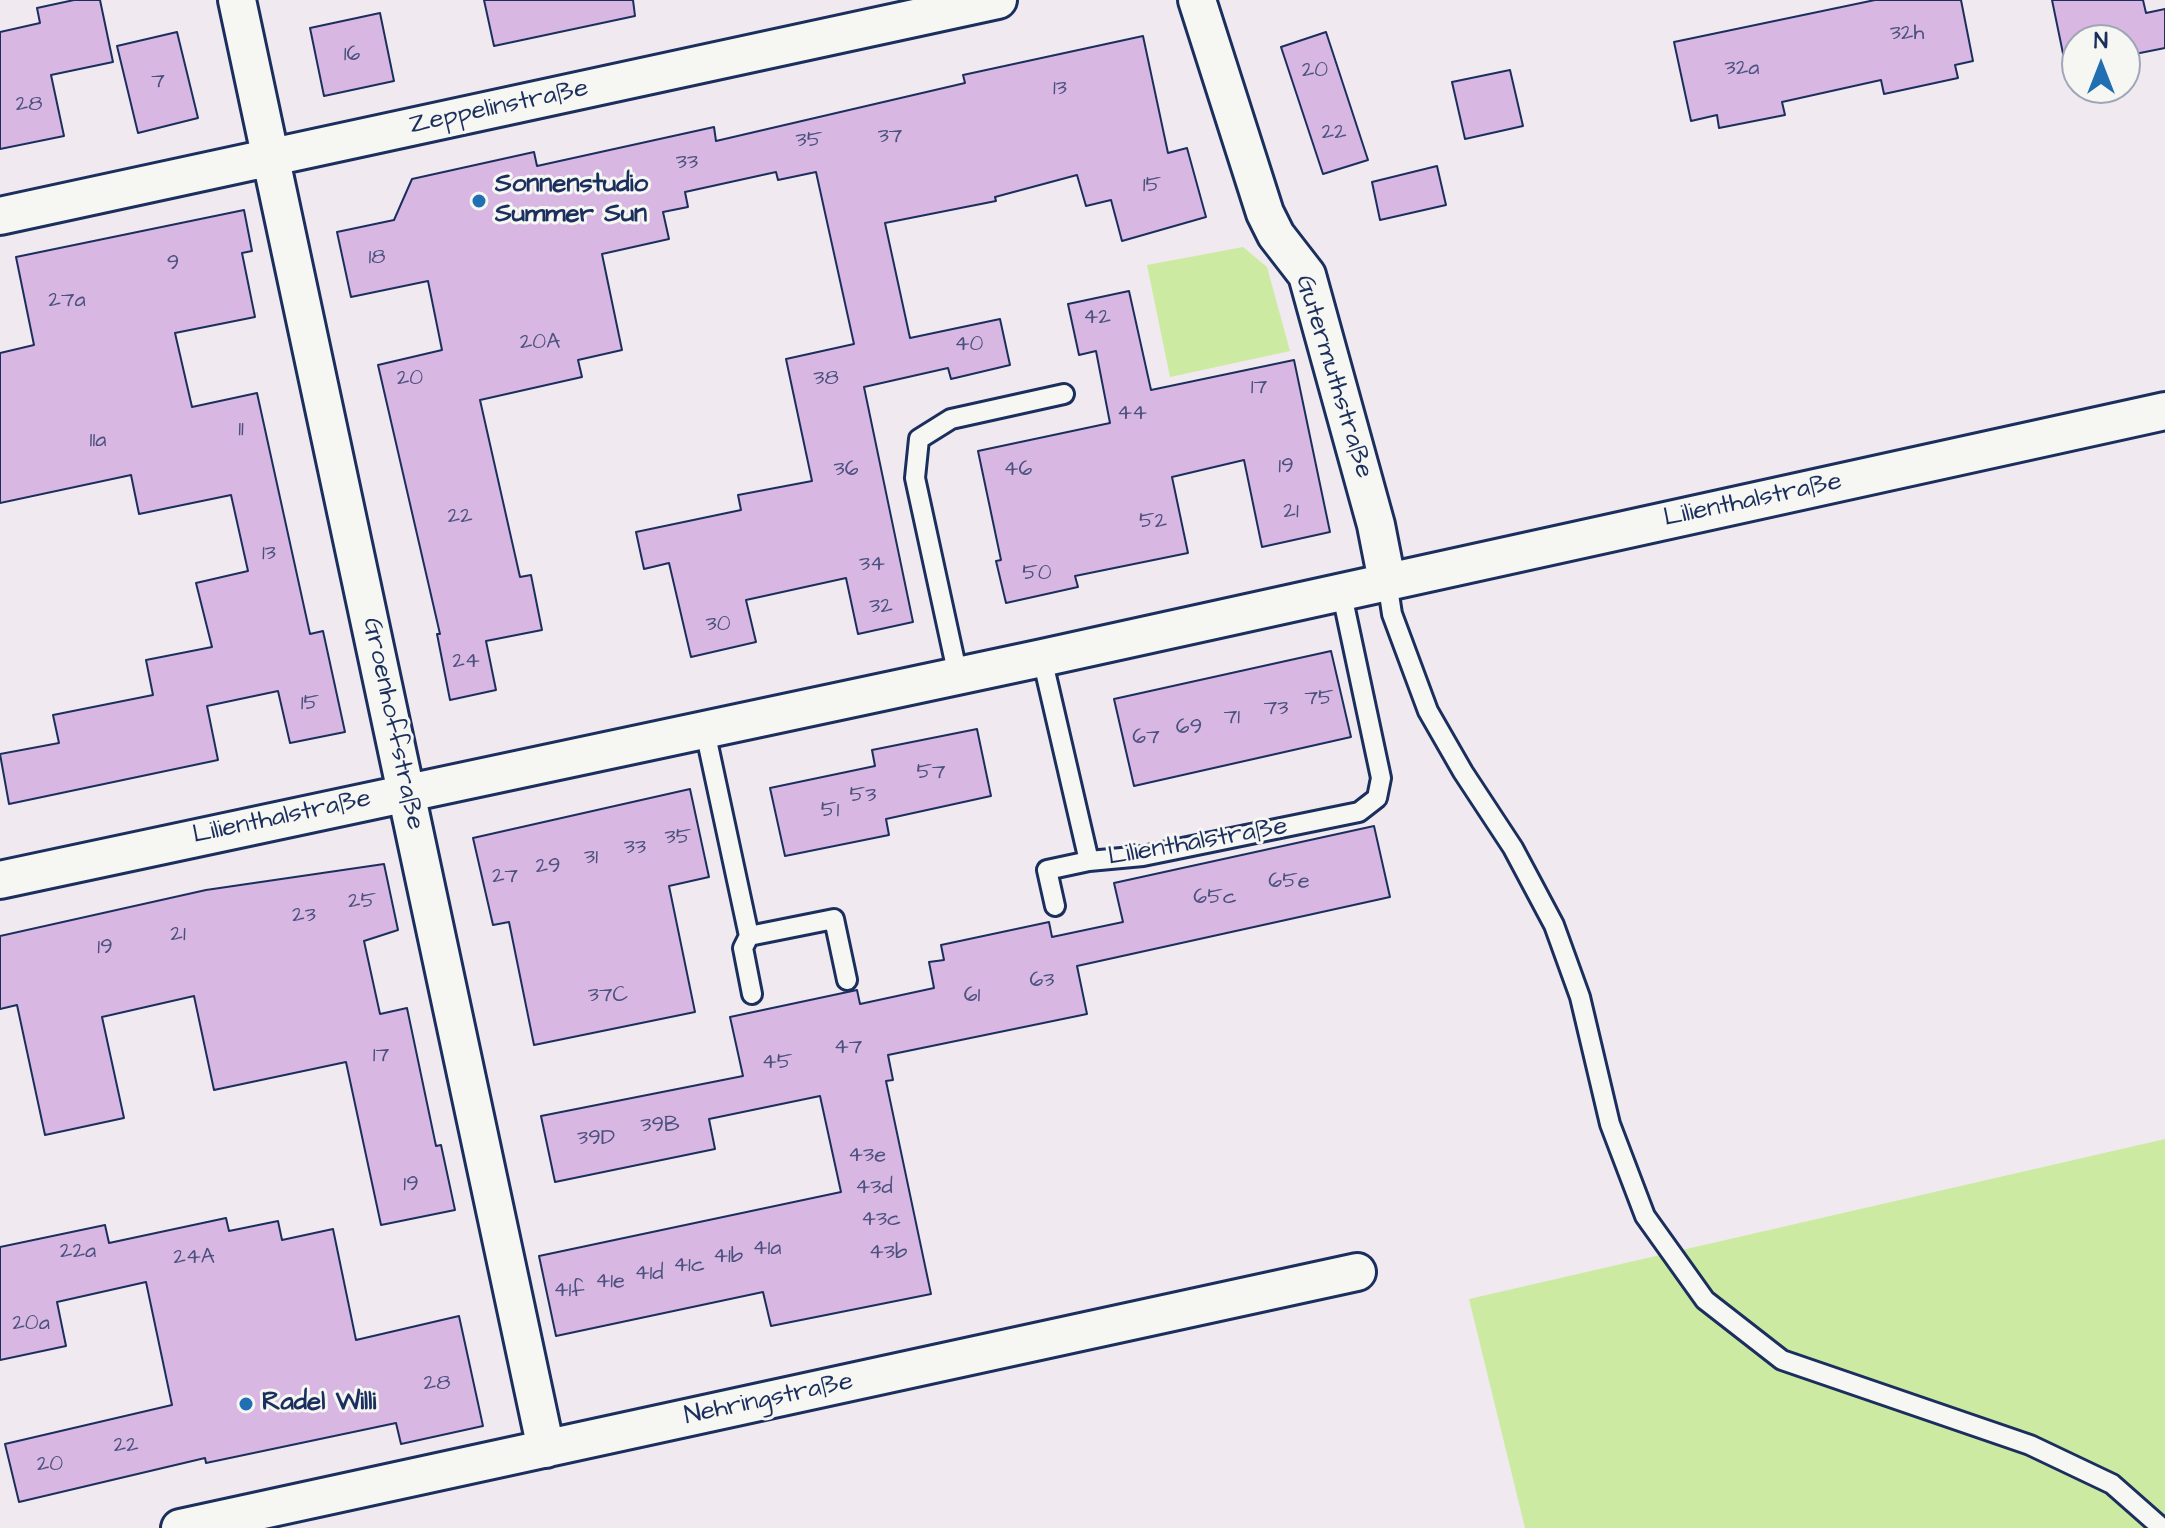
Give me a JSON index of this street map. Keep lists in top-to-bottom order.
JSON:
{
  "streets": {
    "street": [
      "Zeppelinstraße",
      "Gutermuthstraße",
      "Lilienthalstraße",
      "Groenhoffstraße",
      "Nehringstraße"
    ]
  },
  "crossings": [
    ["Zeppelinstraße", "Groenhoffstraße"],
    ["Gutermuthstraße", "Lilienthalstraße"],
    ["Lilienthalstraße", "Groenhoffstraße"],
    ["Groenhoffstraße", "Nehringstraße"]
  ],
  "places": ["Sonnenstudio Summer Sun", "Radel Willi"],
  "house_numbers": [
    "32h",
    "16",
    "32a",
    "20",
    "7",
    "13",
    "28",
    "22",
    "37",
    "35",
    "33",
    "15",
    "18",
    "9",
    "27a",
    "42",
    "20A",
    "40",
    "20",
    "38",
    "17",
    "44",
    "11",
    "11a",
    "19",
    "36",
    "46",
    "21",
    "22",
    "52",
    "13",
    "34",
    "50",
    "32",
    "30",
    "24",
    "75",
    "15",
    "73",
    "71",
    "69",
    "67",
    "57",
    "53",
    "51",
    "35",
    "33",
    "31",
    "29",
    "27",
    "65e",
    "65c",
    "25",
    "23",
    "21",
    "19",
    "63",
    "37C",
    "61",
    "47",
    "17",
    "45",
    "39B",
    "39D",
    "43e",
    "19",
    "43d",
    "43c",
    "41a",
    "22a",
    "43b",
    "41b",
    "24A",
    "41c",
    "41d",
    "41e",
    "41f",
    "20a",
    "28",
    "22",
    "20"
  ],
  "north": "top"
}
